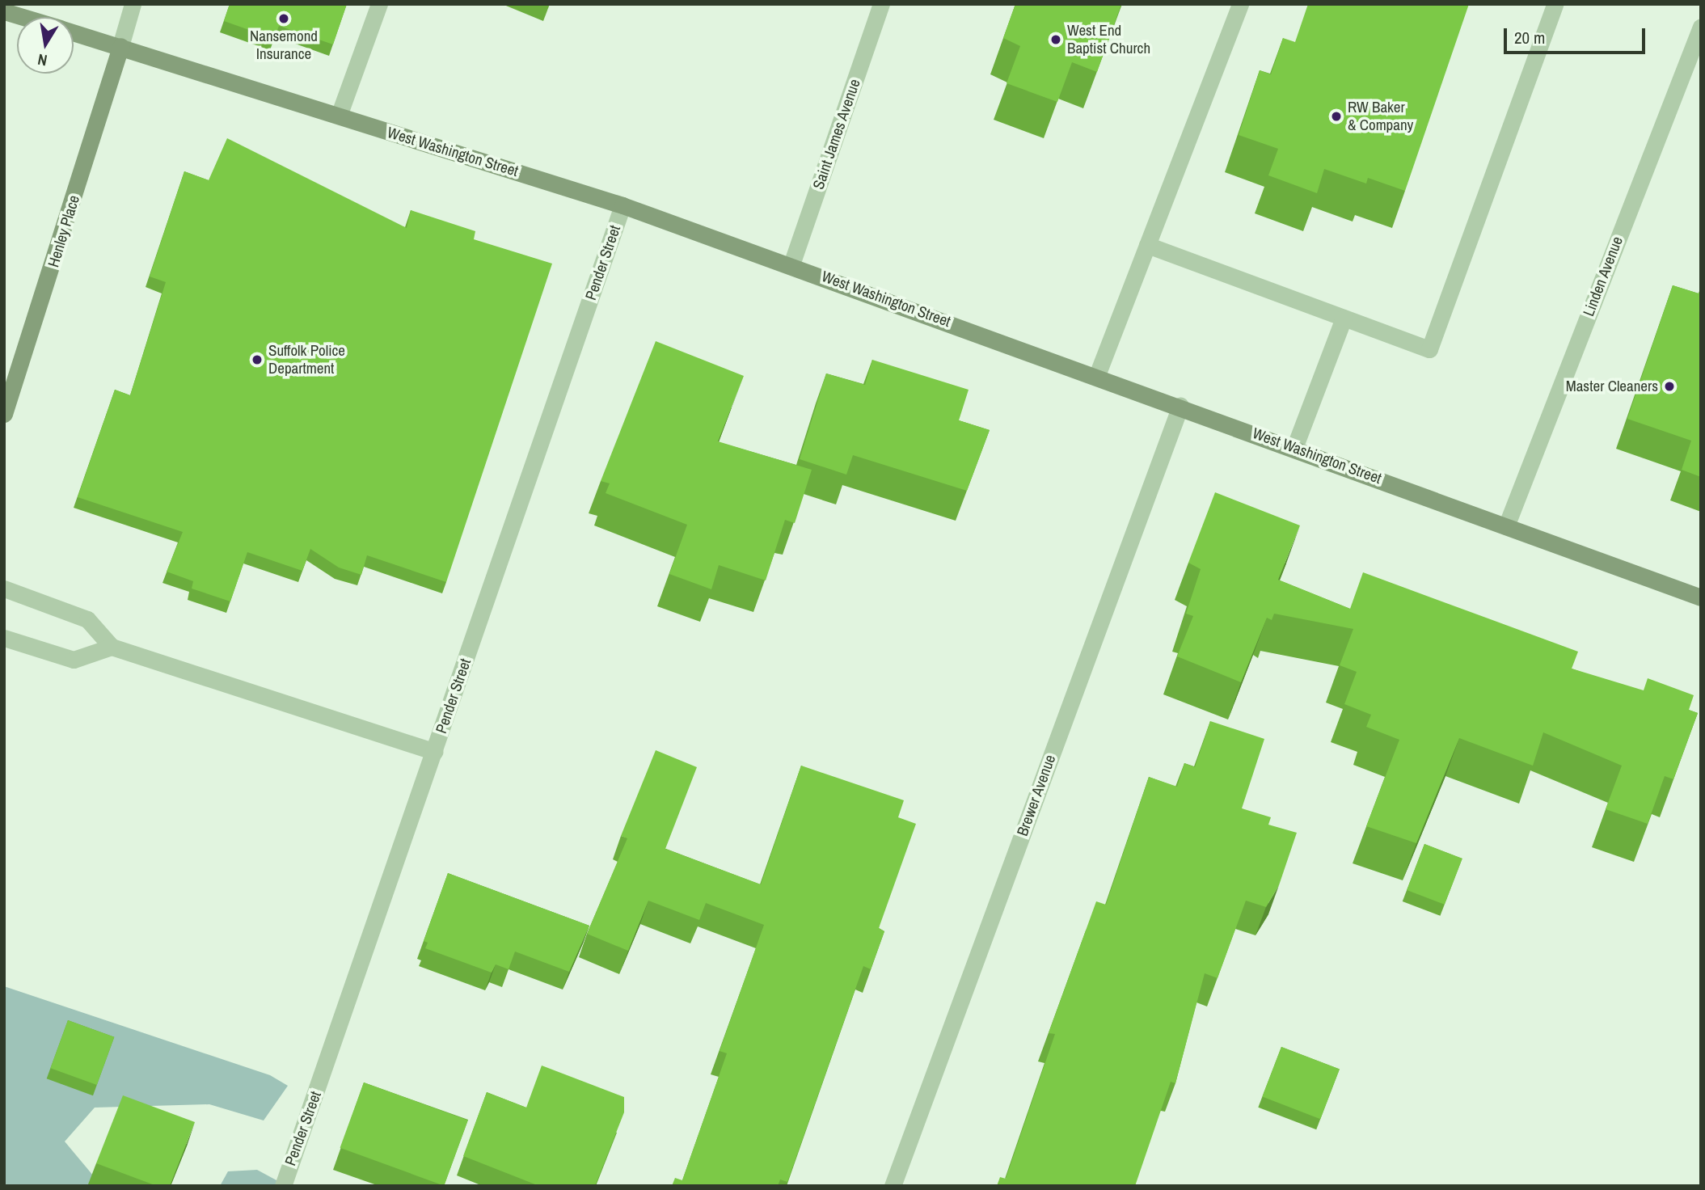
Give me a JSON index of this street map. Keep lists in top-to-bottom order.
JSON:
{
  "streets": {
    "main road": ["West Washington Street", "Henley Place"],
    "street": [
      "Saint James Avenue",
      "Pender Street",
      "Linden Avenue",
      "Brewer Avenue"
    ]
  },
  "crossings": [
    ["Saint James Avenue", "West Washington Street"],
    ["West Washington Street", "Henley Place"],
    ["West Washington Street", "Pender Street"],
    ["West Washington Street", "Linden Avenue"],
    ["West Washington Street", "Brewer Avenue"]
  ],
  "places": [
    "Nansemond Insurance",
    "West End Baptist Church",
    "RW Baker & Company",
    "Suffolk Police Department",
    "Master Cleaners"
  ],
  "scale_bar": "20 m",
  "north": "bottom"
}
